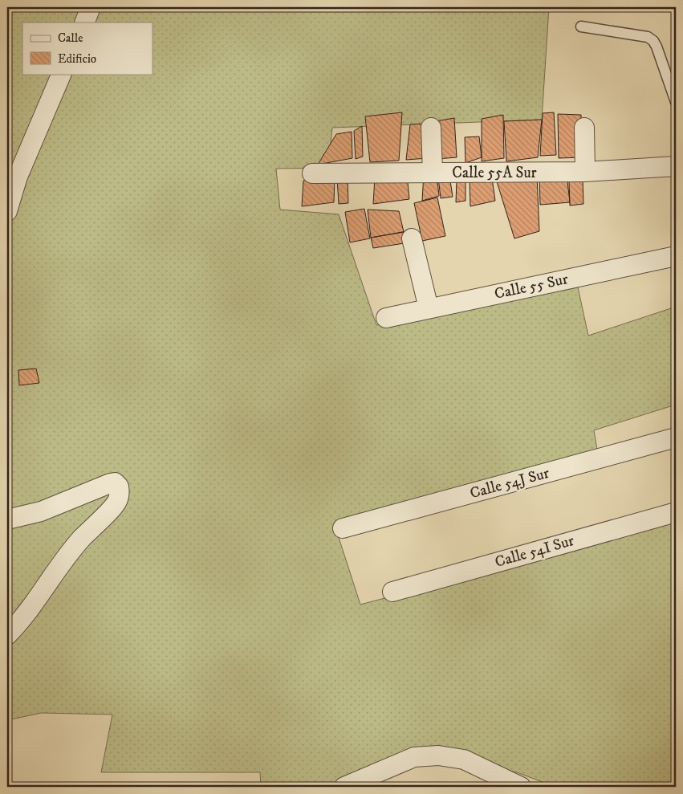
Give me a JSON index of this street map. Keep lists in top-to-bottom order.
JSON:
{
  "streets": {
    "street": [
      "Calle 55A Sur",
      "Calle 55 Sur",
      "Calle 54J Sur",
      "Calle 54I Sur"
    ]
  },
  "legend": ["Calle", "Edificio"]
}
